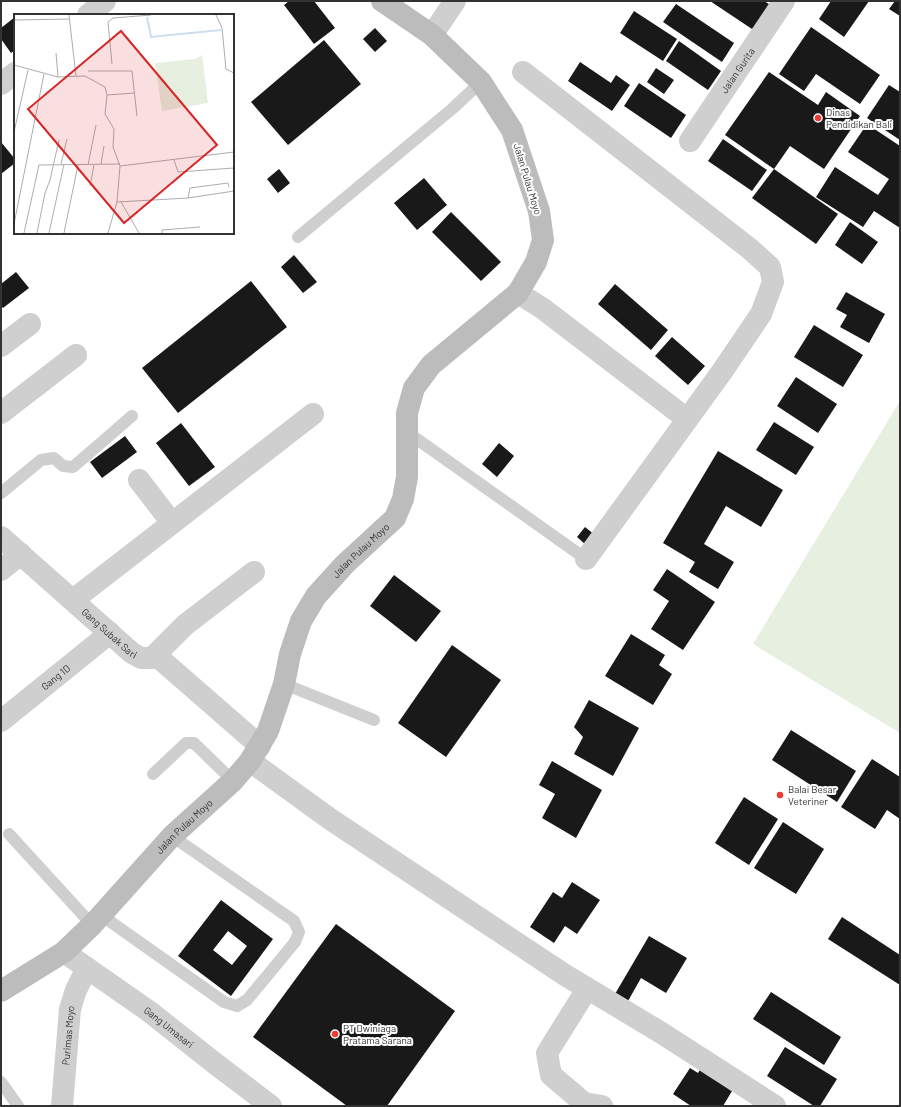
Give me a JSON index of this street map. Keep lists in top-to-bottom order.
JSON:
{
  "streets": {
    "street": [
      "Jalan Gurita",
      "Jalan Pulau Moyo",
      "Gang Subak Sari",
      "Gang 1D",
      "Gang Umasari",
      "Purimas Moyo"
    ]
  },
  "crossings": [
    ["Jalan Pulau Moyo", "Gang Subak Sari"],
    ["Jalan Pulau Moyo", "Gang Umasari"],
    ["Gang Subak Sari", "Gang 1D"],
    ["Gang Umasari", "Purimas Moyo"]
  ],
  "places": ["Dinas Pendidikan Bali", "Balai Besar Veteriner", "PT Dwiniaga Pratama Sarana"]
}
